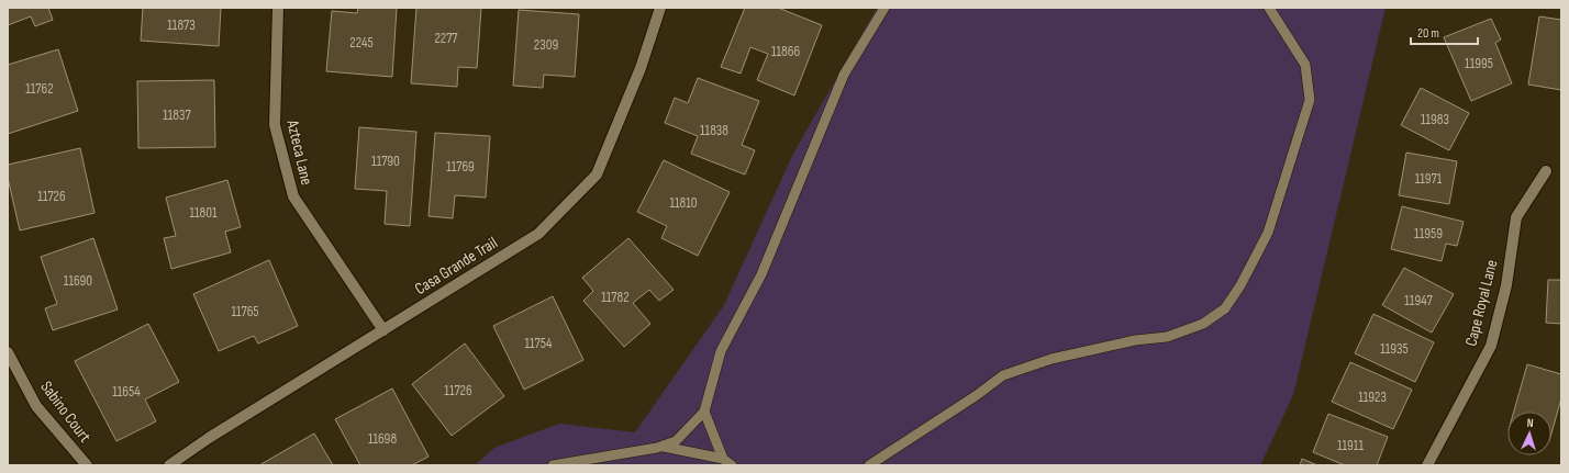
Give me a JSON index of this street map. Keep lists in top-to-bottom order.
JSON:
{
  "streets": {
    "street": [
      "Azteca Lane",
      "Casa Grande Trail",
      "Cape Royal Lane",
      "Sabino Court"
    ]
  },
  "crossings": [
    ["Azteca Lane", "Casa Grande Trail"]
  ],
  "house_numbers": [
    "11873",
    "2277",
    "2245",
    "2309",
    "11866",
    "11995",
    "11762",
    "11837",
    "11983",
    "11838",
    "11790",
    "11769",
    "11971",
    "11726",
    "11810",
    "11801",
    "11959",
    "11690",
    "11782",
    "11947",
    "11765",
    "11754",
    "11935",
    "11726",
    "11654",
    "11923",
    "11698",
    "11911"
  ],
  "scale_bar": "20 m",
  "north": "top"
}
